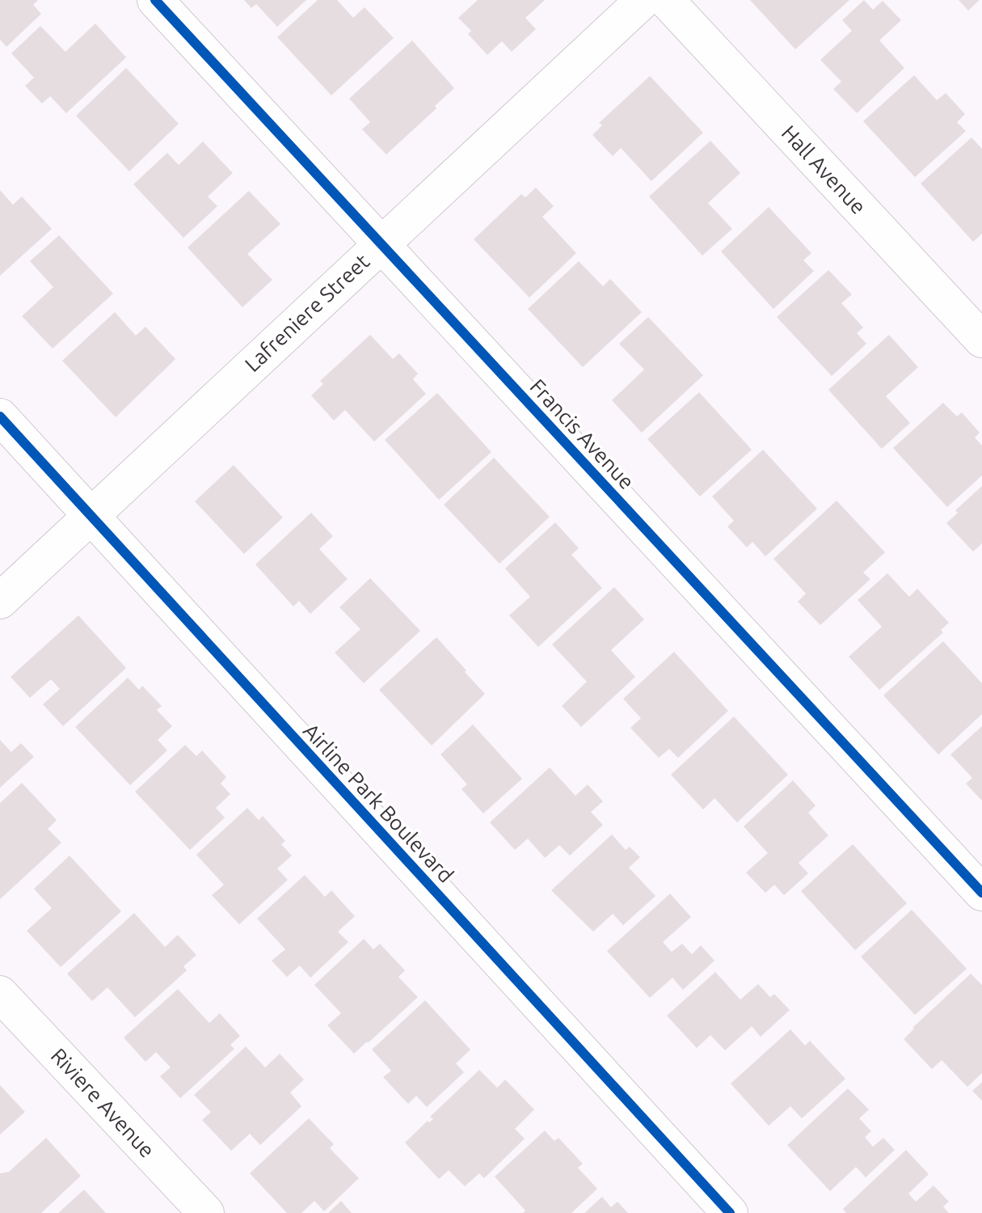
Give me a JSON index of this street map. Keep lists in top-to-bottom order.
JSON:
{
  "streets": {
    "street": [
      "Hall Avenue",
      "Lafreniere Street",
      "Francis Avenue",
      "Airline Park Boulevard",
      "Riviere Avenue"
    ]
  },
  "crossings": [
    ["Lafreniere Street", "Francis Avenue"],
    ["Lafreniere Street", "Airline Park Boulevard"]
  ]
}
